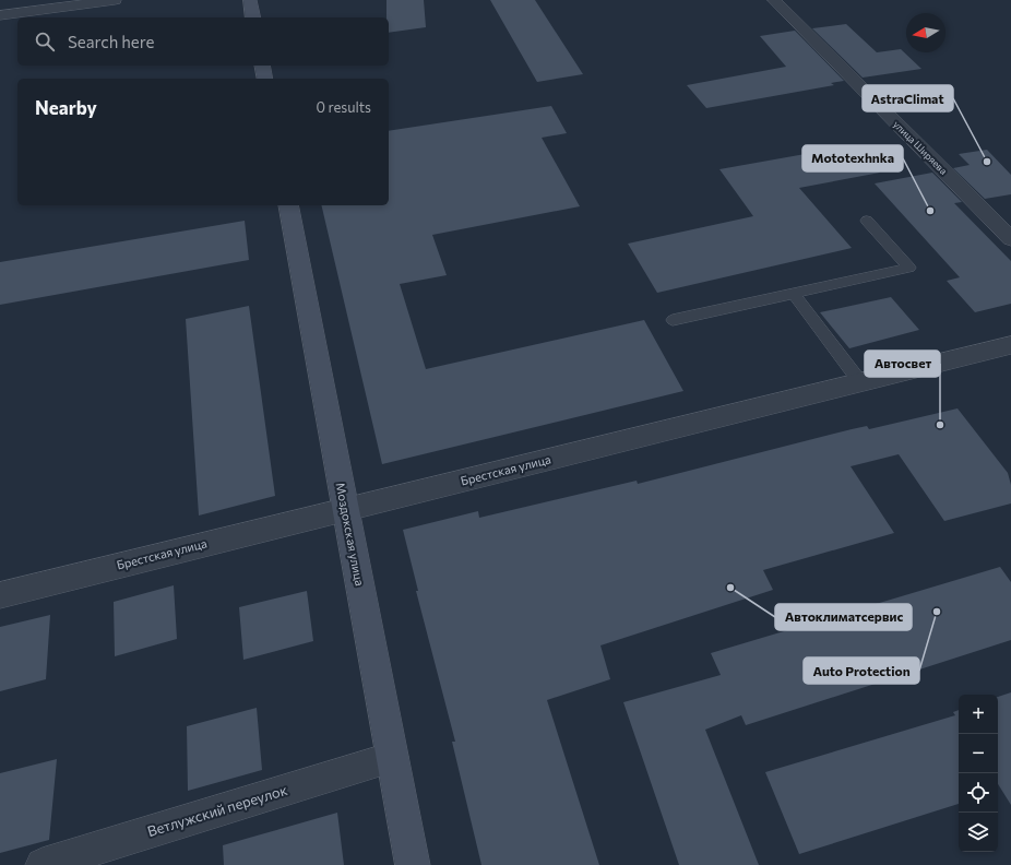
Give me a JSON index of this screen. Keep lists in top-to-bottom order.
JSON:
{
  "streets": {
    "main road": ["Моздокская улица"],
    "street": ["улица Ширяева", "Брестская улица", "Ветлужский переулок"]
  },
  "crossings": [
    ["Брестская улица", "Моздокская улица"],
    ["Моздокская улица", "Ветлужский переулок"]
  ],
  "places": [
    "AstraClimat",
    "Mototexhnka",
    "Автосвет",
    "Автоклиматсервис",
    "Auto Protection"
  ],
  "north": "left",
  "page": {
    "search": "Search here",
    "heading": ["Nearby", "0 results"],
    "map_buttons": ["+", "−"]
  }
}
